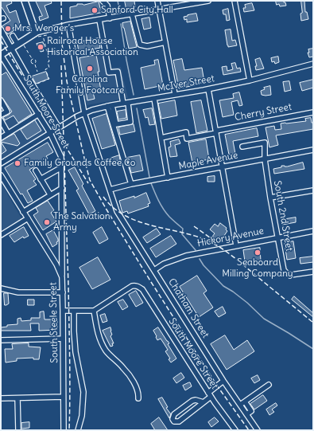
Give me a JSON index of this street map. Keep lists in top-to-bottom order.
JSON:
{
  "streets": {
    "street": [
      "McIver Street",
      "South Moore Street",
      "Cherry Street",
      "Maple Avenue",
      "South 2nd Street",
      "Hickory Avenue",
      "Chatham Street",
      "South Steele Street"
    ]
  },
  "crossings": [
    ["McIver Street", "South Moore Street"],
    ["McIver Street", "Chatham Street"],
    ["South Moore Street", "South Steele Street"],
    ["Maple Avenue", "South 2nd Street"],
    ["Maple Avenue", "Chatham Street"],
    ["South 2nd Street", "Hickory Avenue"],
    ["Hickory Avenue", "Chatham Street"]
  ],
  "places": [
    "Sanford City Hall",
    "Mrs. Wenger’s",
    "Railroad House Historical Association",
    "Carolina Family Footcare",
    "Family Grounds Coffee Co",
    "The Salvation Army",
    "Seaboard Milling Company"
  ]
}
